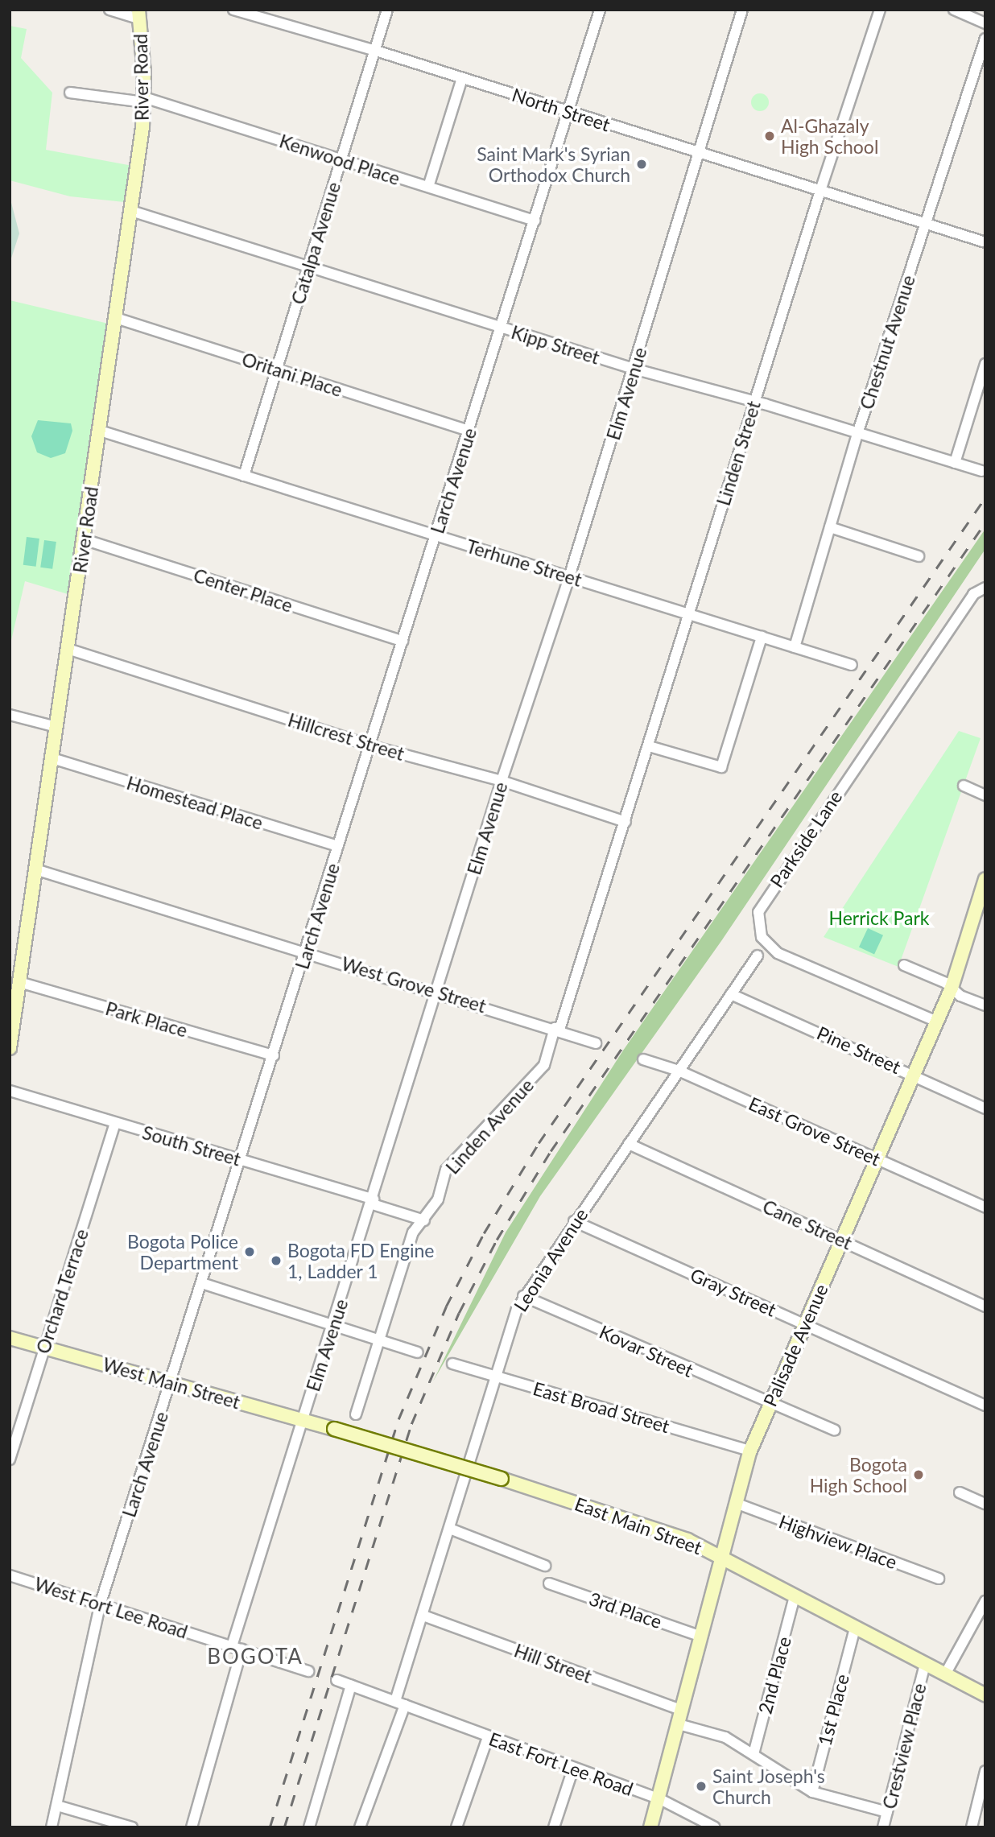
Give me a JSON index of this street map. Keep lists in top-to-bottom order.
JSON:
{
  "streets": {
    "main road": [
      "River Road",
      "Palisade Avenue",
      "West Main Street",
      "East Main Street"
    ],
    "street": [
      "North Street",
      "Kenwood Place",
      "Catalpa Avenue",
      "Chestnut Avenue",
      "Kipp Street",
      "Oritani Place",
      "Elm Avenue",
      "Linden Street",
      "Larch Avenue",
      "Terhune Street",
      "Center Place",
      "Hillcrest Street",
      "Homestead Place",
      "Parkside Lane",
      "West Grove Street",
      "Park Place",
      "Pine Street",
      "Linden Avenue",
      "East Grove Street",
      "South Street",
      "Cane Street",
      "Leonia Avenue",
      "Orchard Terrace",
      "Gray Street",
      "Kovar Street",
      "East Broad Street",
      "Highview Place",
      "West Fort Lee Road",
      "3rd Place",
      "Hill Street",
      "2nd Place",
      "1st Place",
      "Crestview Place",
      "East Fort Lee Road"
    ]
  },
  "crossings": [
    ["River Road", "Kenwood Place"],
    ["River Road", "Kipp Street"],
    ["River Road", "Oritani Place"],
    ["River Road", "Terhune Street"],
    ["River Road", "Center Place"],
    ["River Road", "Hillcrest Street"],
    ["River Road", "Homestead Place"],
    ["River Road", "West Grove Street"],
    ["River Road", "Park Place"],
    ["North Street", "Catalpa Avenue"],
    ["North Street", "Chestnut Avenue"],
    ["North Street", "Elm Avenue"],
    ["North Street", "Linden Street"],
    ["North Street", "Larch Avenue"],
    ["Kenwood Place", "Catalpa Avenue"],
    ["Kenwood Place", "Larch Avenue"],
    ["Catalpa Avenue", "Kipp Street"],
    ["Catalpa Avenue", "Oritani Place"],
    ["Catalpa Avenue", "Terhune Street"],
    ["Chestnut Avenue", "Kipp Street"],
    ["Chestnut Avenue", "Terhune Street"],
    ["Kipp Street", "Elm Avenue"],
    ["Kipp Street", "Linden Street"],
    ["Kipp Street", "Larch Avenue"],
    ["Oritani Place", "Larch Avenue"],
    ["Elm Avenue", "Terhune Street"],
    ["Elm Avenue", "Hillcrest Street"],
    ["Elm Avenue", "West Grove Street"],
    ["Elm Avenue", "South Street"],
    ["Elm Avenue", "West Main Street"],
    ["Elm Avenue", "West Fort Lee Road"],
    ["Linden Street", "Terhune Street"],
    ["Linden Street", "Hillcrest Street"],
    ["Linden Street", "Linden Avenue"],
    ["Larch Avenue", "Terhune Street"],
    ["Larch Avenue", "Center Place"],
    ["Larch Avenue", "Hillcrest Street"],
    ["Larch Avenue", "Homestead Place"],
    ["Larch Avenue", "West Grove Street"],
    ["Larch Avenue", "Park Place"],
    ["Larch Avenue", "South Street"],
    ["Larch Avenue", "West Main Street"],
    ["Larch Avenue", "West Fort Lee Road"],
    ["Parkside Lane", "Palisade Avenue"],
    ["West Grove Street", "Linden Avenue"],
    ["Pine Street", "Leonia Avenue"],
    ["Pine Street", "Palisade Avenue"],
    ["Linden Avenue", "South Street"],
    ["East Grove Street", "Leonia Avenue"],
    ["East Grove Street", "Palisade Avenue"],
    ["South Street", "Orchard Terrace"],
    ["Cane Street", "Leonia Avenue"],
    ["Cane Street", "Palisade Avenue"],
    ["Leonia Avenue", "Gray Street"],
    ["Leonia Avenue", "Kovar Street"],
    ["Leonia Avenue", "East Broad Street"],
    ["Leonia Avenue", "Hill Street"],
    ["Leonia Avenue", "East Fort Lee Road"],
    ["Orchard Terrace", "West Main Street"],
    ["Gray Street", "Palisade Avenue"],
    ["Palisade Avenue", "Kovar Street"],
    ["Palisade Avenue", "East Broad Street"],
    ["Palisade Avenue", "East Main Street"],
    ["Palisade Avenue", "Highview Place"],
    ["Palisade Avenue", "3rd Place"],
    ["Palisade Avenue", "Hill Street"],
    ["Palisade Avenue", "East Fort Lee Road"],
    ["West Main Street", "East Main Street"],
    ["East Main Street", "2nd Place"],
    ["East Main Street", "1st Place"],
    ["East Main Street", "Crestview Place"],
    ["Hill Street", "2nd Place"],
    ["Hill Street", "1st Place"],
    ["Hill Street", "Crestview Place"]
  ],
  "districts": ["BOGOTA"],
  "parks": ["Herrick Park"],
  "places": [
    "Al-Ghazaly High School",
    "Saint Mark's Syrian Orthodox Church",
    "Bogota Police Department",
    "Bogota FD Engine 1, Ladder 1",
    "Bogota High School",
    "Saint Joseph's Church"
  ]
}
